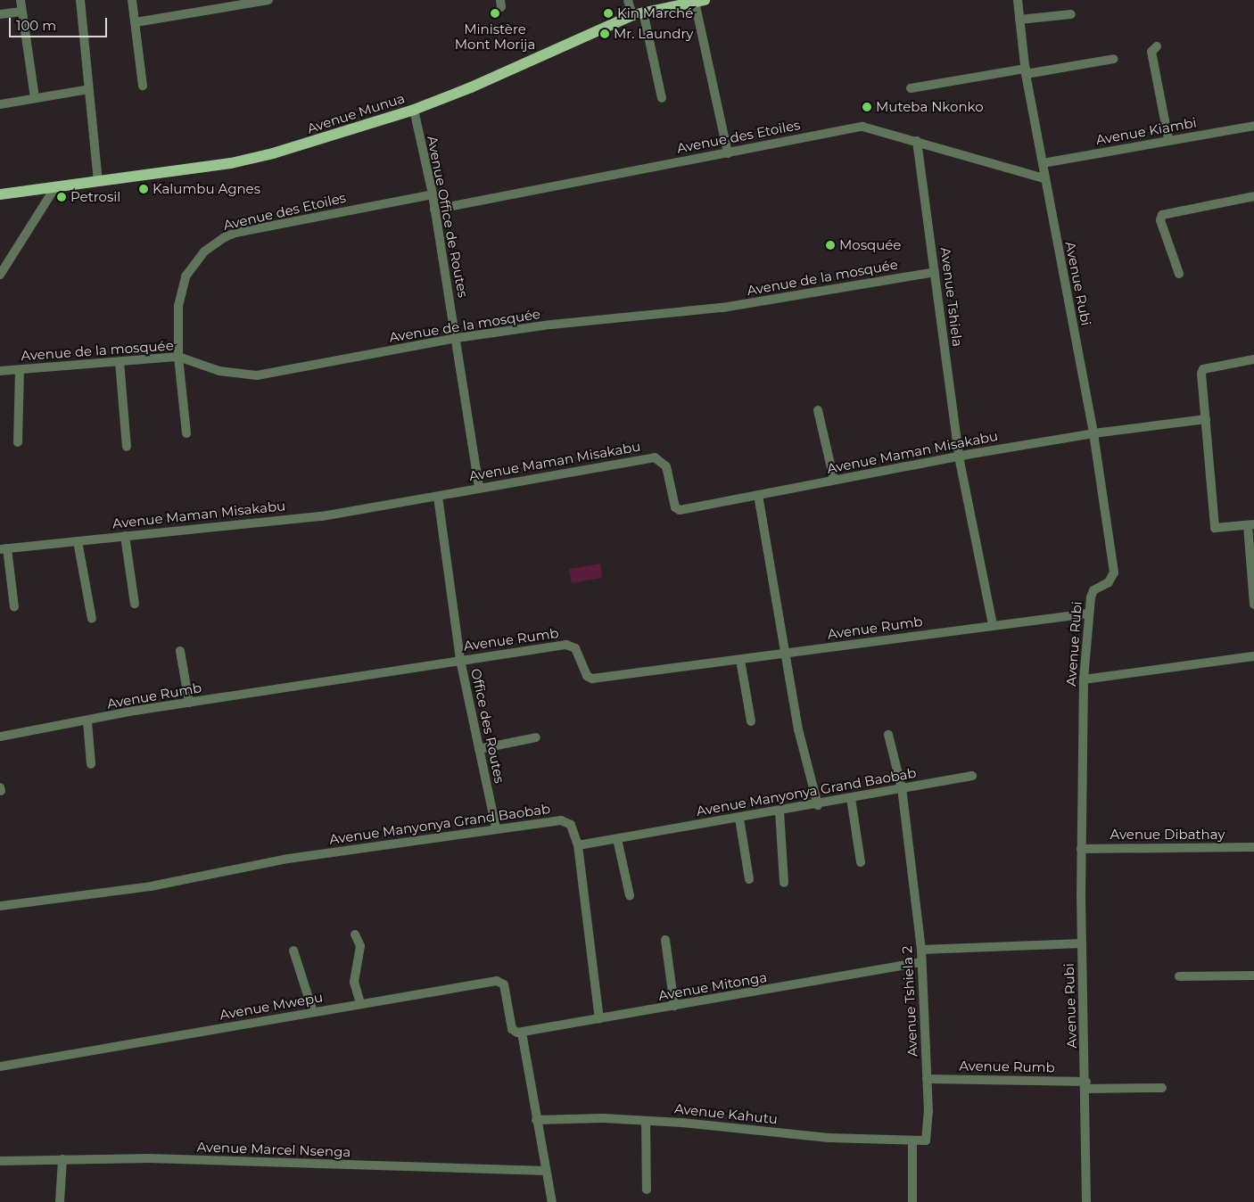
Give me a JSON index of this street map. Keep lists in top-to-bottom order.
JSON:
{
  "streets": {
    "main road": ["Avenue Munua"],
    "street": [
      "Avenue Kiambi",
      "Avenue des Etoiles",
      "Avenue Office de Routes",
      "Avenue de la mosquée",
      "Avenue Rubi",
      "Avenue Tshiela",
      "Avenue Maman Misakabu",
      "Avenue Rumb",
      "Office des Routes",
      "Avenue Manyonya Grand Baobab",
      "Avenue Dibathay",
      "Avenue Mitonga",
      "Avenue Tshiela 2",
      "Avenue Mwepu",
      "Avenue Kahutu",
      "Avenue Marcel Nsenga"
    ]
  },
  "crossings": [
    ["Avenue Munua", "Avenue Office de Routes"],
    ["Avenue Kiambi", "Avenue Rubi"],
    ["Avenue des Etoiles", "Avenue Office de Routes"],
    ["Avenue des Etoiles", "Avenue de la mosquée"],
    ["Avenue des Etoiles", "Avenue Rubi"],
    ["Avenue des Etoiles", "Avenue Tshiela"],
    ["Avenue Office de Routes", "Avenue de la mosquée"],
    ["Avenue Office de Routes", "Avenue Maman Misakabu"],
    ["Avenue de la mosquée", "Avenue Tshiela"],
    ["Avenue Rubi", "Avenue Maman Misakabu"],
    ["Avenue Rubi", "Avenue Rumb"],
    ["Avenue Rubi", "Avenue Dibathay"],
    ["Avenue Tshiela", "Avenue Maman Misakabu"],
    ["Avenue Tshiela", "Avenue Rumb"],
    ["Avenue Maman Misakabu", "Office des Routes"],
    ["Avenue Rumb", "Office des Routes"],
    ["Avenue Rumb", "Avenue Tshiela 2"],
    ["Office des Routes", "Avenue Manyonya Grand Baobab"],
    ["Avenue Manyonya Grand Baobab", "Avenue Tshiela 2"],
    ["Avenue Mitonga", "Avenue Tshiela 2"],
    ["Avenue Mitonga", "Avenue Mwepu"],
    ["Avenue Tshiela 2", "Avenue Kahutu"]
  ],
  "places": [
    "Ministère Mont Morija",
    "Kin Marché",
    "Mr. Laundry",
    "Muteba Nkonko",
    "Kalumbu Agnes",
    "Petrosil",
    "Mosquée"
  ],
  "scale_bar": "100 m"
}
